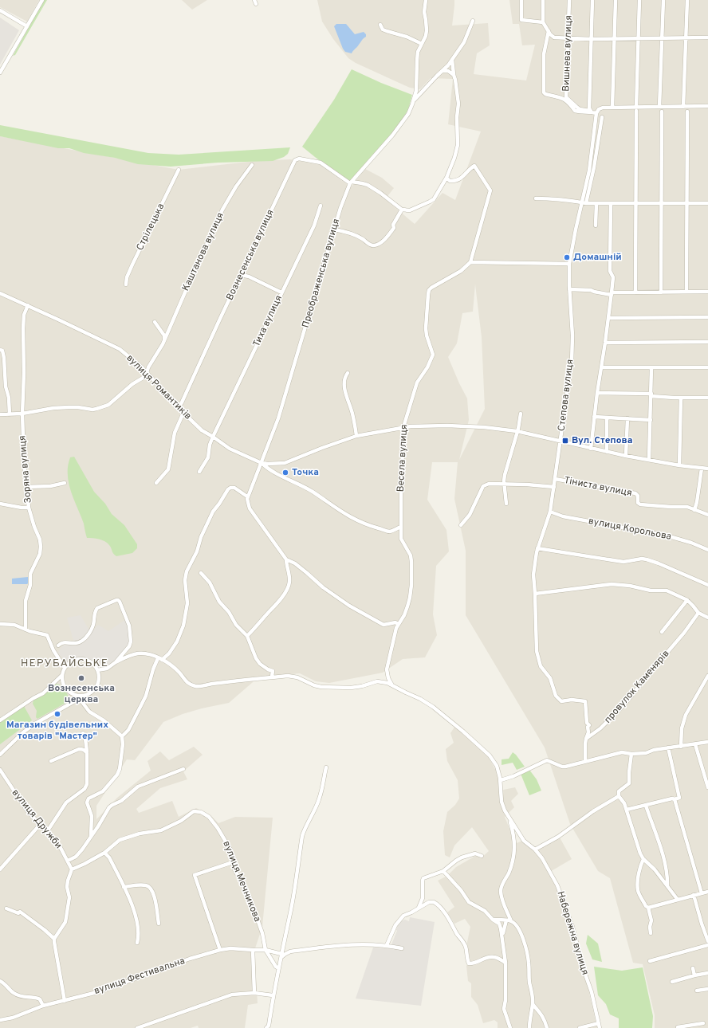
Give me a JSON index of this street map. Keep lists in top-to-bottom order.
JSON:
{
  "streets": {
    "street": [
      "Вишнева вулиця",
      "Стрілецька",
      "Каштанова вулиця",
      "Вознесенська вулиця",
      "Преображенська вулиця",
      "Тиха вулиця",
      "вулиця Романтиків",
      "Степова вулиця",
      "Весела вулиця",
      "Зоряна вулиця",
      "Тіниста вулиця",
      "вулиця Корольова",
      "провулок Каменярів",
      "вулиця Дружби",
      "вулиця Мечникова",
      "Набережна вулиця",
      "вулиця Фестивальна"
    ]
  },
  "crossings": [
    ["Каштанова вулиця", "вулиця Романтиків"],
    ["Вознесенська вулиця", "Преображенська вулиця"],
    ["Вознесенська вулиця", "вулиця Романтиків"],
    ["Преображенська вулиця", "вулиця Романтиків"],
    ["Тиха вулиця", "вулиця Романтиків"],
    ["вулиця Романтиків", "Зоряна вулиця"],
    ["Степова вулиця", "Тіниста вулиця"],
    ["Степова вулиця", "вулиця Корольова"],
    ["Степова вулиця", "провулок Каменярів"],
    ["Весела вулиця", "Набережна вулиця"],
    ["вулиця Дружби", "вулиця Мечникова"],
    ["вулиця Мечникова", "вулиця Фестивальна"]
  ],
  "districts": ["НЕРУБАЙСЬКЕ"],
  "places": {
    "other": [
      "Домашній",
      "Точка",
      "Вознесенська церква",
      "Магазин будівельних товарів \"Мастер\""
    ],
    "transit": ["Вул. Степова"]
  }
}
